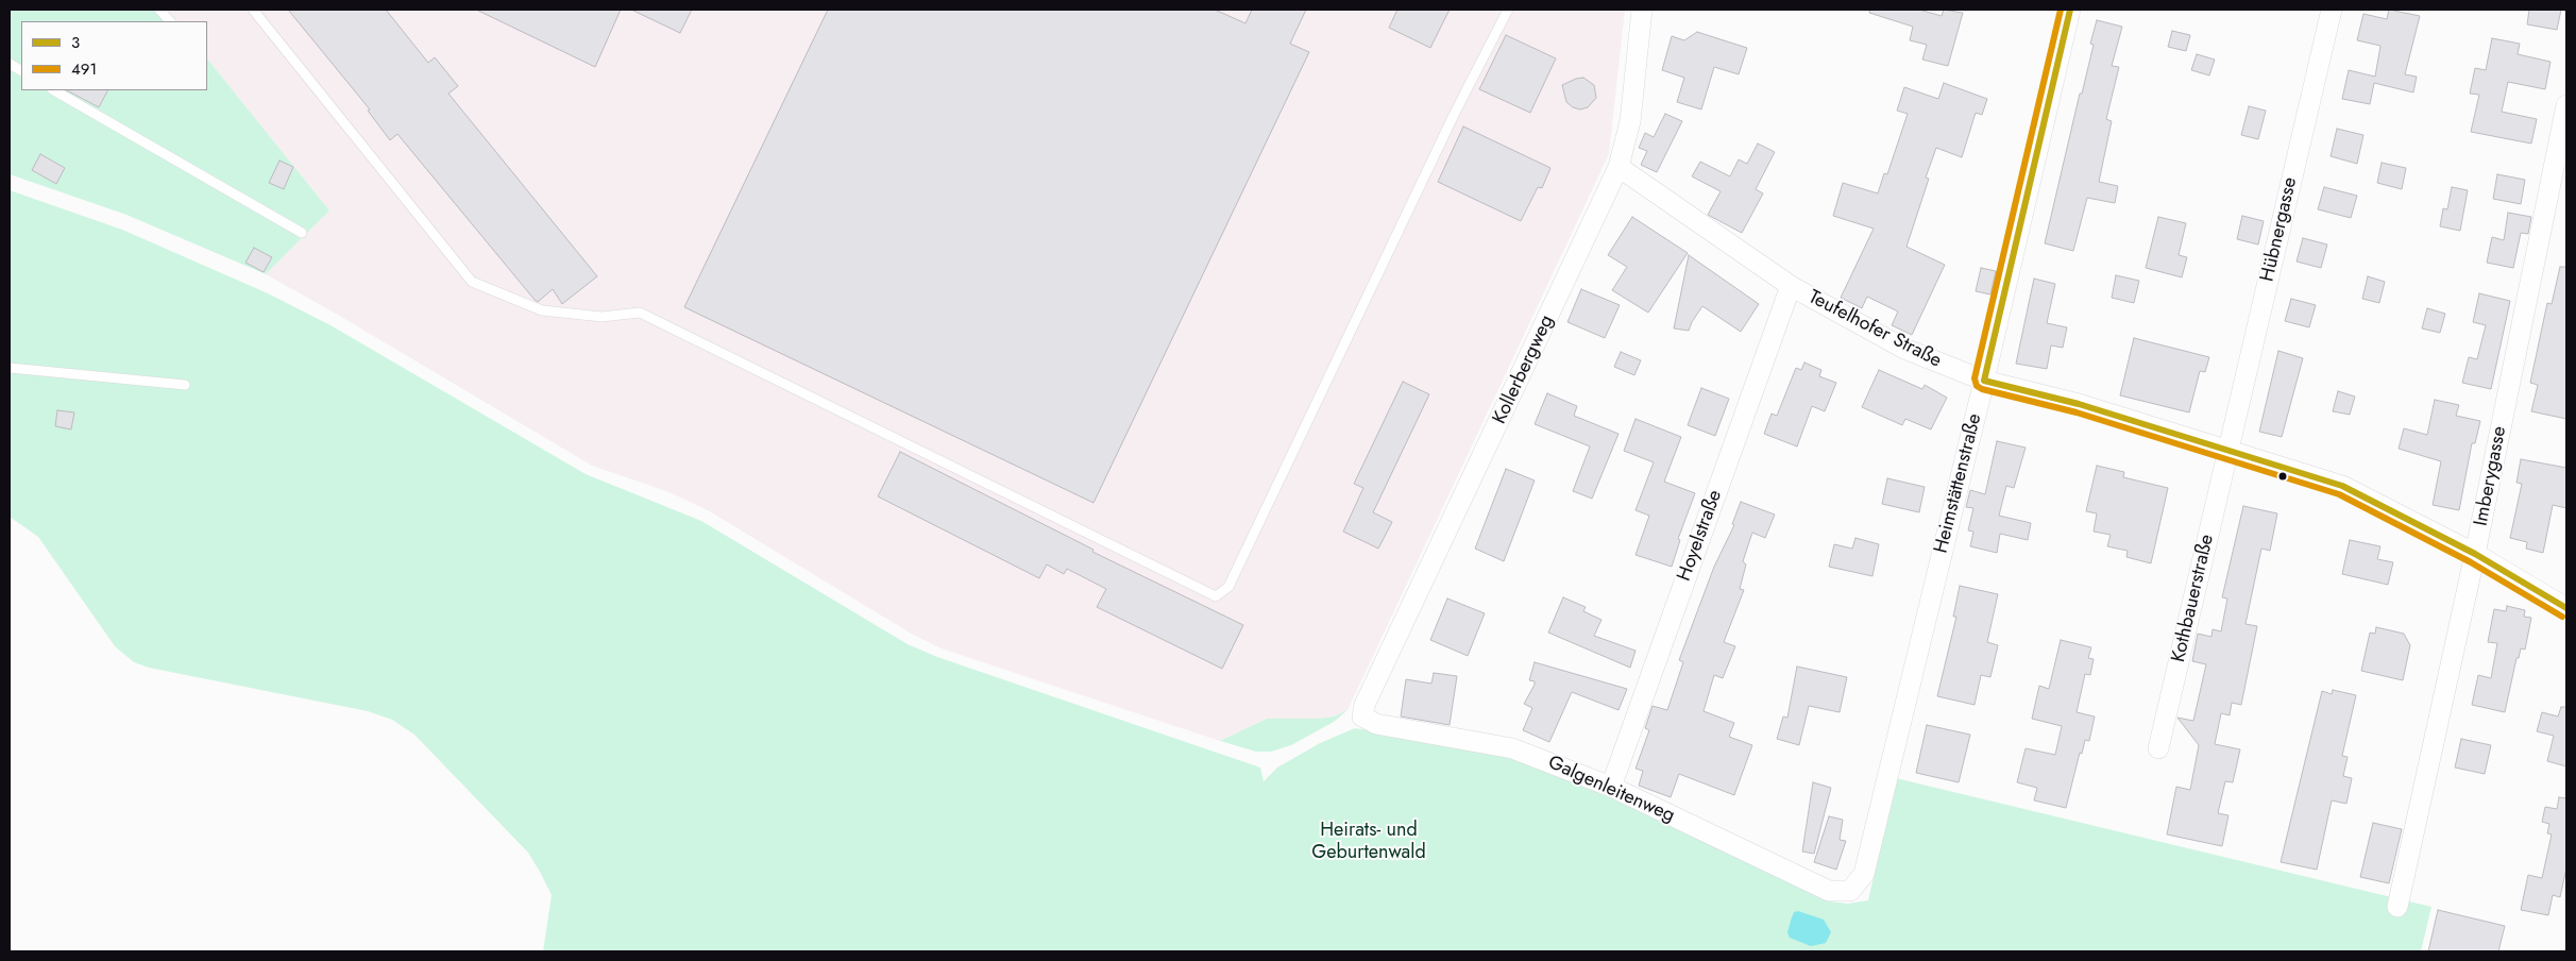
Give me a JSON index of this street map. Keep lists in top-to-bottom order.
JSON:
{
  "streets": {
    "street": [
      "Hübnergasse",
      "Teufelhofer Straße",
      "Kollerbergweg",
      "Imberygasse",
      "Heimstättenstraße",
      "Hoyelstraße",
      "Kothbauerstraße",
      "Galgenleitenweg"
    ]
  },
  "crossings": [
    ["Hübnergasse", "Teufelhofer Straße"],
    ["Hübnergasse", "Kothbauerstraße"],
    ["Teufelhofer Straße", "Kollerbergweg"],
    ["Teufelhofer Straße", "Imberygasse"],
    ["Teufelhofer Straße", "Heimstättenstraße"],
    ["Teufelhofer Straße", "Hoyelstraße"],
    ["Teufelhofer Straße", "Kothbauerstraße"],
    ["Kollerbergweg", "Galgenleitenweg"],
    ["Heimstättenstraße", "Galgenleitenweg"],
    ["Hoyelstraße", "Galgenleitenweg"]
  ],
  "parks": ["Heirats- und Geburtenwald"],
  "lines": ["transit line 3", "transit line 491"],
  "legend": ["3", "491"]
}
